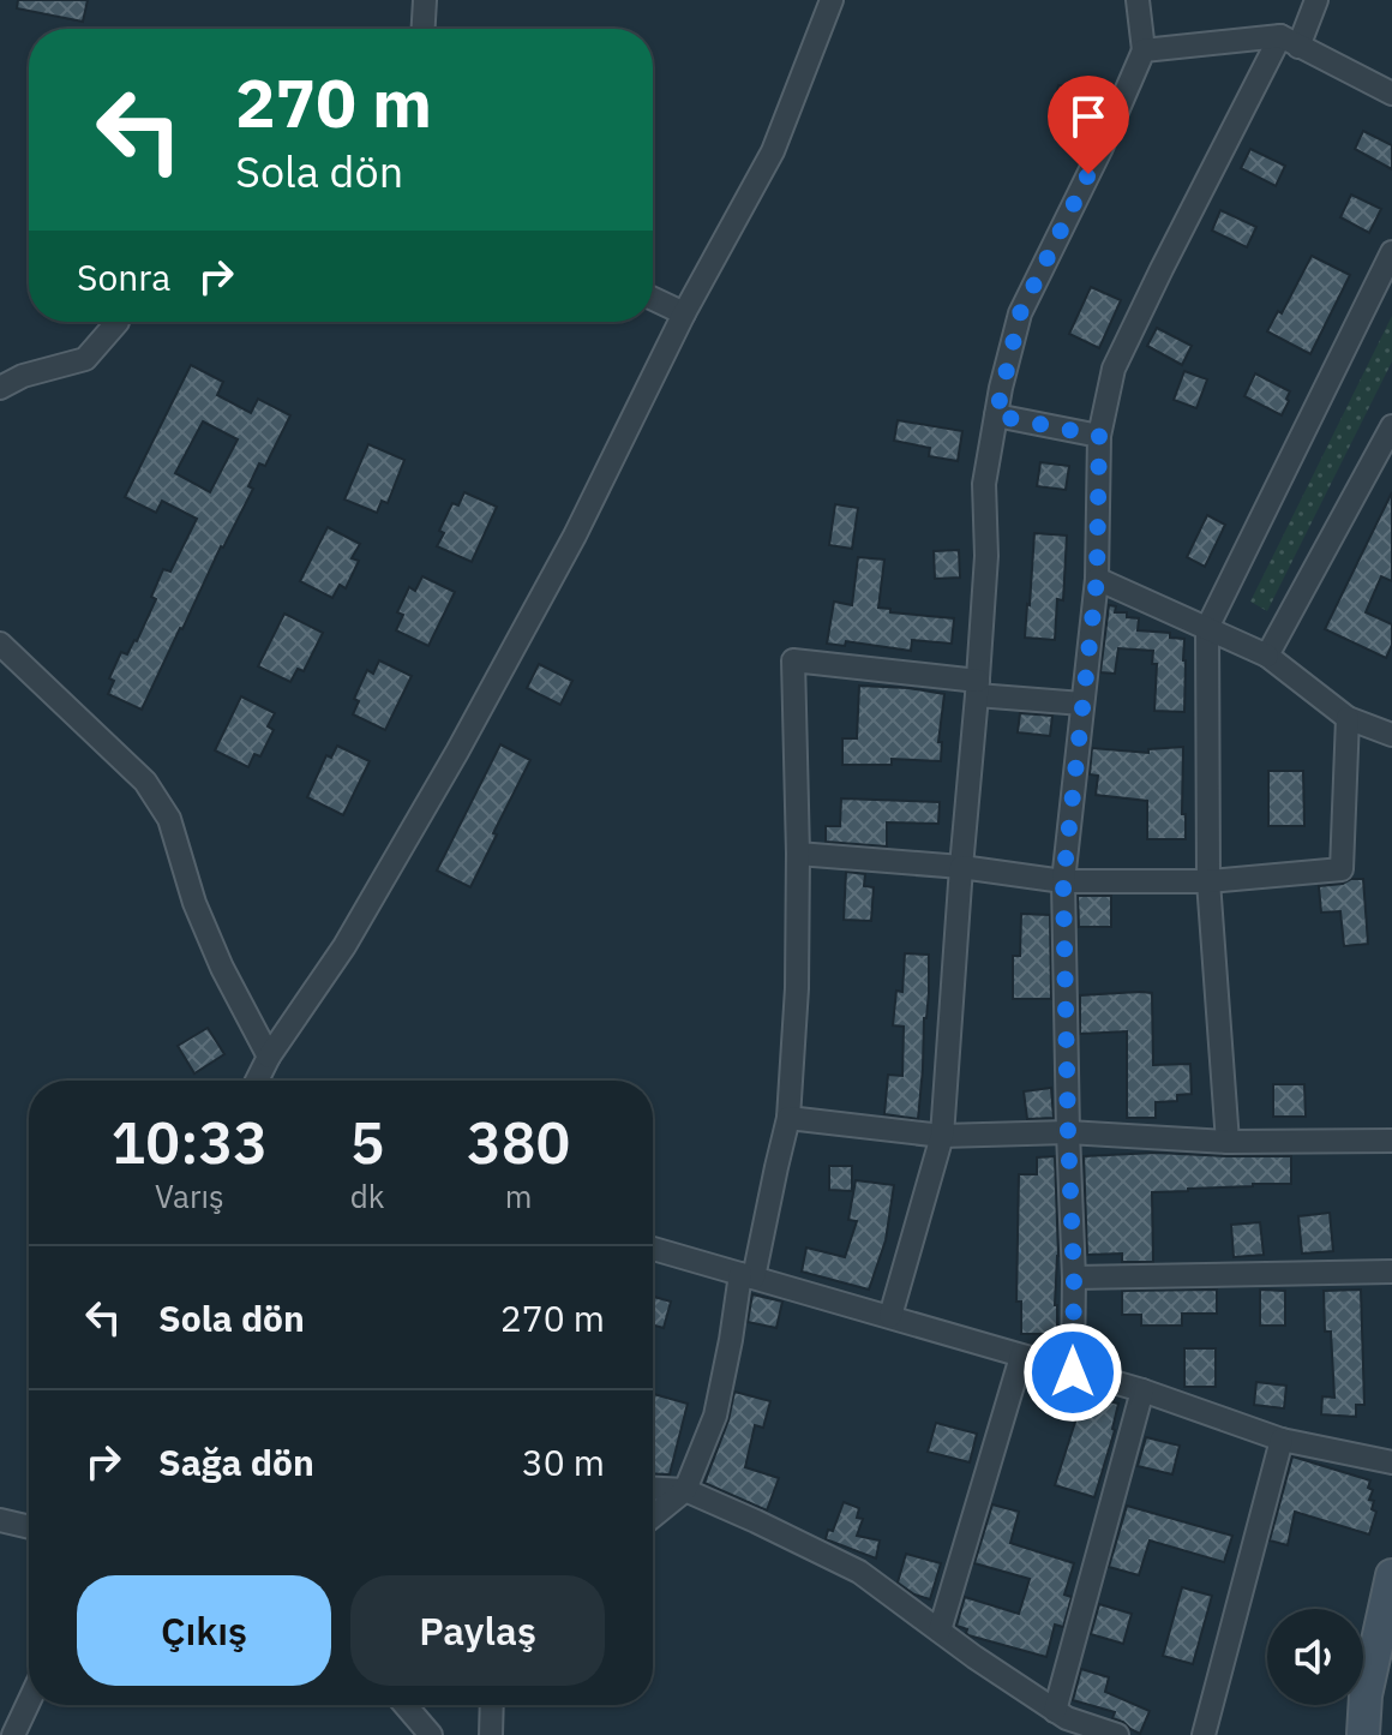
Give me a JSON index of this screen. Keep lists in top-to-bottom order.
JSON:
{
  "page": {
    "turn": ["270 m", "Sola dön"],
    "then": "Sonra",
    "eta": [
      "10:33",
      "Varış",
      "5",
      "dk",
      "380",
      "m"
    ],
    "list": [
      {
        "name": "Sola dön",
        "value": "270 m"
      },
      {
        "name": "Sağa dön",
        "value": "30 m"
      }
    ],
    "buttons": ["Çıkış", "Paylaş"]
  }
}
